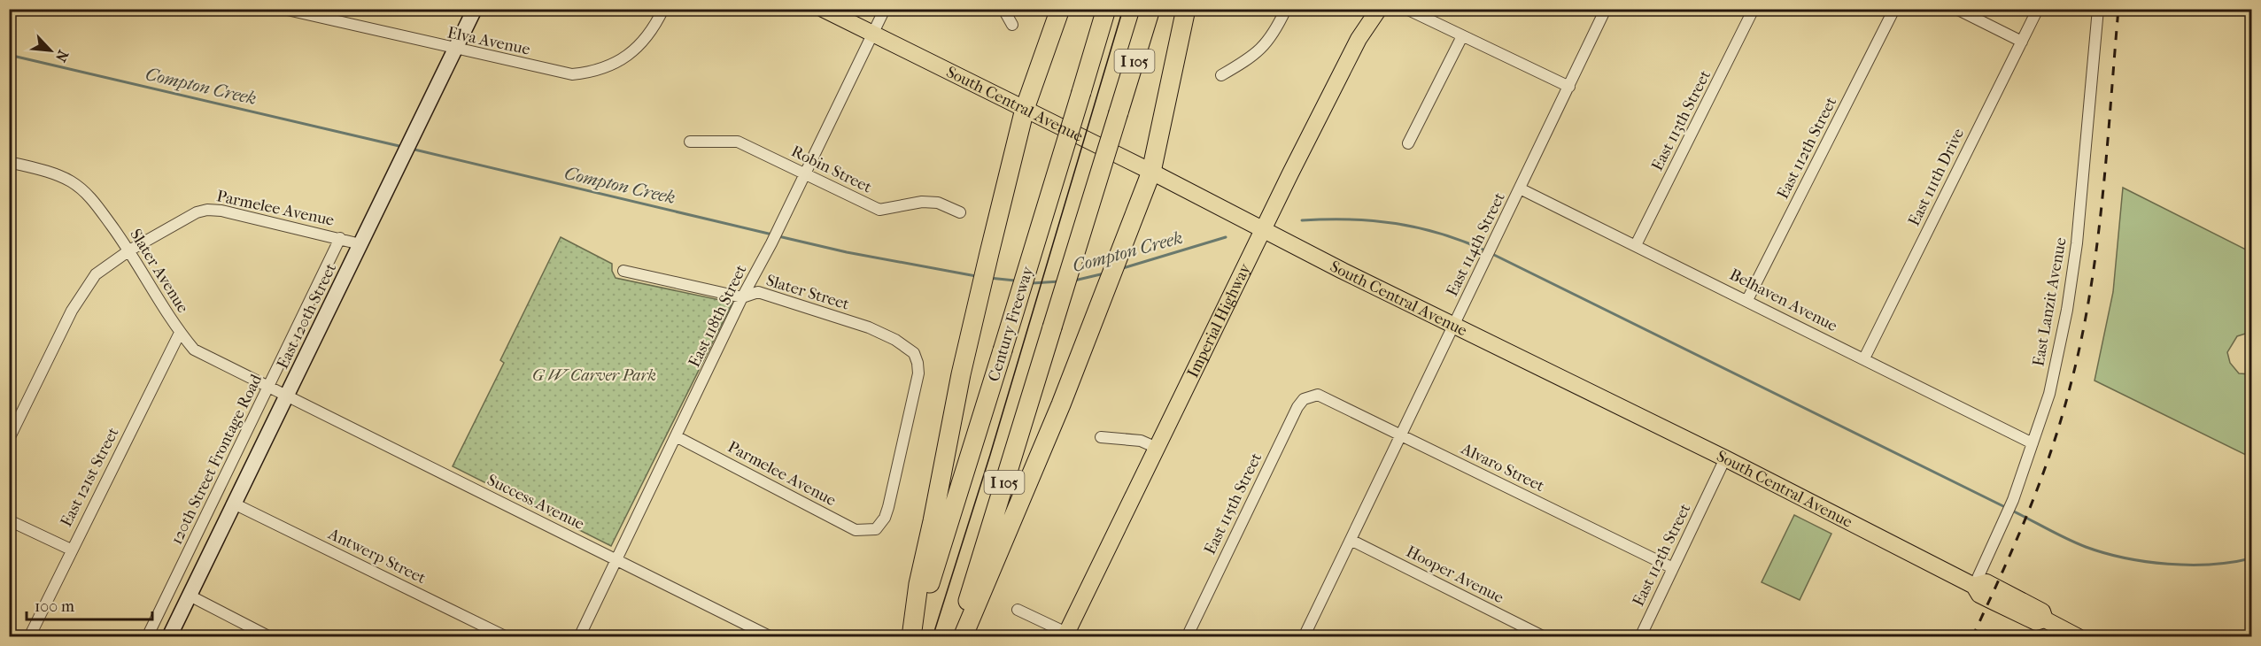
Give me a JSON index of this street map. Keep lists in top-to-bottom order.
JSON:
{
  "streets": {
    "highway": ["I 105", "Century Freeway"],
    "main road": ["South Central Avenue", "Imperial Highway"],
    "street": [
      "Elva Avenue",
      "East 113th Street",
      "East 112th Street",
      "Robin Street",
      "East 111th Drive",
      "Parmelee Avenue",
      "East 114th Street",
      "Slater Avenue",
      "Slater Street",
      "Belhaven Avenue",
      "East Lanzit Avenue",
      "East 120th Street",
      "East 118th Street",
      "120th Street Frontage Road",
      "Alvaro Street",
      "East 121st Street",
      "Success Avenue",
      "East 115th Street",
      "Antwerp Street",
      "Hooper Avenue"
    ]
  },
  "crossings": [
    ["Elva Avenue", "East 120th Street"],
    ["South Central Avenue", "East 112th Street"],
    ["South Central Avenue", "East 114th Street"],
    ["South Central Avenue", "East Lanzit Avenue"],
    ["South Central Avenue", "East 118th Street"],
    ["South Central Avenue", "Imperial Highway"],
    ["East 113th Street", "Belhaven Avenue"],
    ["East 112th Street", "Belhaven Avenue"],
    ["East 112th Street", "Alvaro Street"],
    ["Robin Street", "East 118th Street"],
    ["East 111th Drive", "Belhaven Avenue"],
    ["Parmelee Avenue", "Slater Avenue"],
    ["Parmelee Avenue", "Slater Street"],
    ["Parmelee Avenue", "East 120th Street"],
    ["Parmelee Avenue", "East 118th Street"],
    ["Parmelee Avenue", "120th Street Frontage Road"],
    ["East 114th Street", "Belhaven Avenue"],
    ["East 114th Street", "Alvaro Street"],
    ["East 114th Street", "Hooper Avenue"],
    ["Slater Avenue", "East 120th Street"],
    ["Slater Avenue", "120th Street Frontage Road"],
    ["Slater Avenue", "East 121st Street"],
    ["Slater Avenue", "Success Avenue"],
    ["Slater Street", "East 118th Street"],
    ["Belhaven Avenue", "East Lanzit Avenue"],
    ["East 120th Street", "Success Avenue"],
    ["East 120th Street", "Antwerp Street"],
    ["East 118th Street", "Success Avenue"],
    ["Alvaro Street", "East 115th Street"]
  ],
  "water": ["Compton Creek"],
  "parks": ["G W Carver Park"],
  "scale_bar": "100 m",
  "north": "bottom right"
}
